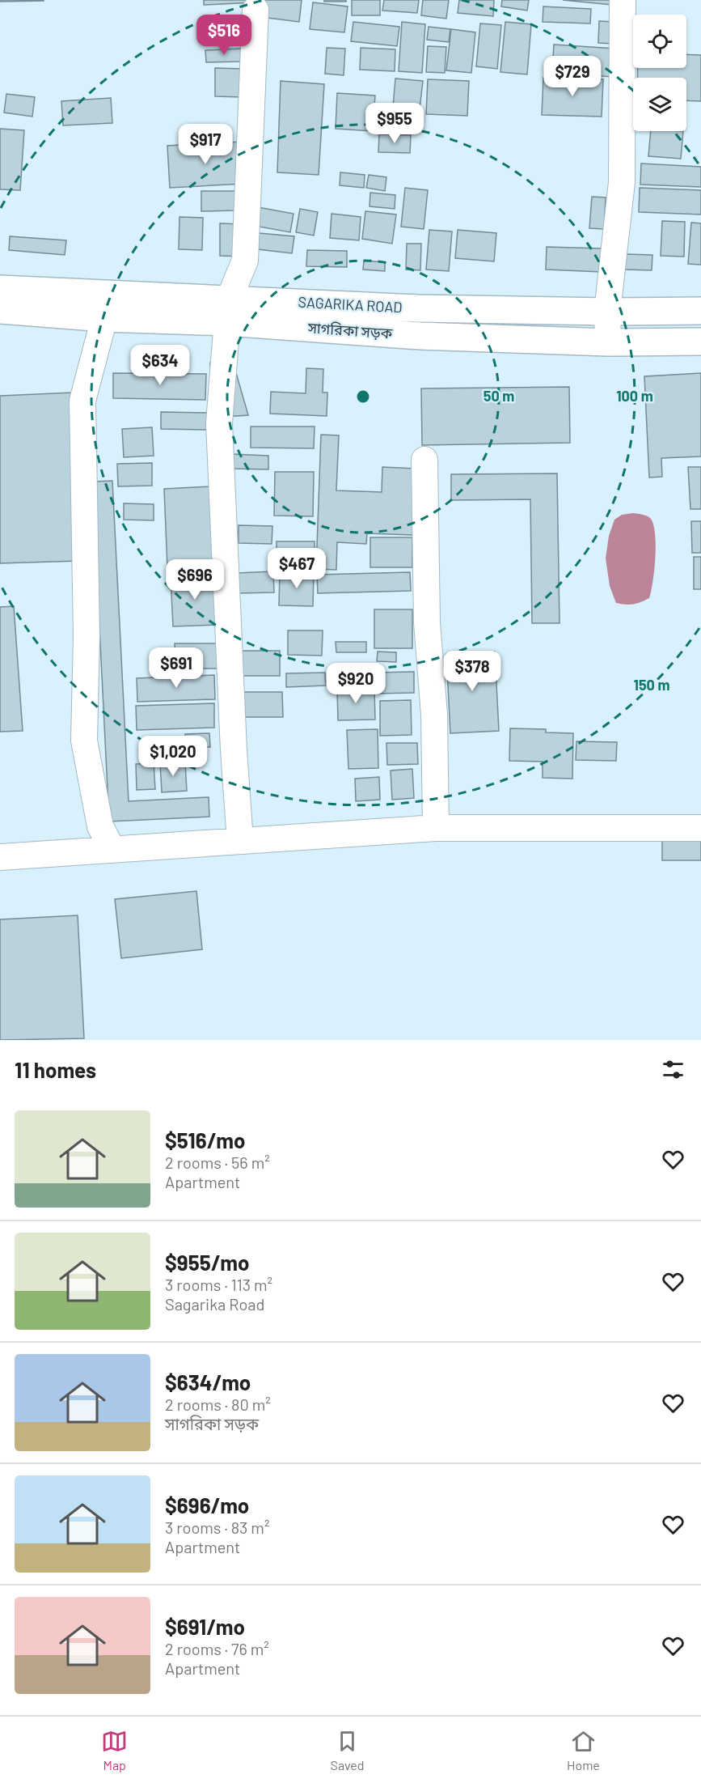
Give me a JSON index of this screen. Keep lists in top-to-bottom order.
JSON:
{
  "streets": {
    "main road": ["SAGARIKA ROAD", "সাগরিকা সড়ক"]
  },
  "crossings": [
    ["SAGARIKA ROAD", "সাগরিকা সড়ক"]
  ],
  "page": {
    "price": [
      "$516",
      "$729",
      "$955",
      "$917",
      "$634",
      "$467",
      "$696",
      "$691",
      "$378",
      "$920",
      "$1,020"
    ],
    "heading": "11 homes",
    "list": [
      {
        "name": "$516/mo",
        "note": "2 rooms · 56 m² · Apartment"
      },
      {
        "name": "$955/mo",
        "note": "3 rooms · 113 m² · Sagarika Road"
      },
      {
        "name": "$634/mo",
        "note": "2 rooms · 80 m² · সাগরিকা সড়ক"
      },
      {
        "name": "$696/mo",
        "note": "3 rooms · 83 m² · Apartment"
      },
      {
        "name": "$691/mo",
        "note": "2 rooms · 76 m² · Apartment"
      }
    ],
    "tabs": ["Map", "Saved", "Home"]
  },
  "rings": ["50 m", "100 m", "150 m"]
}
